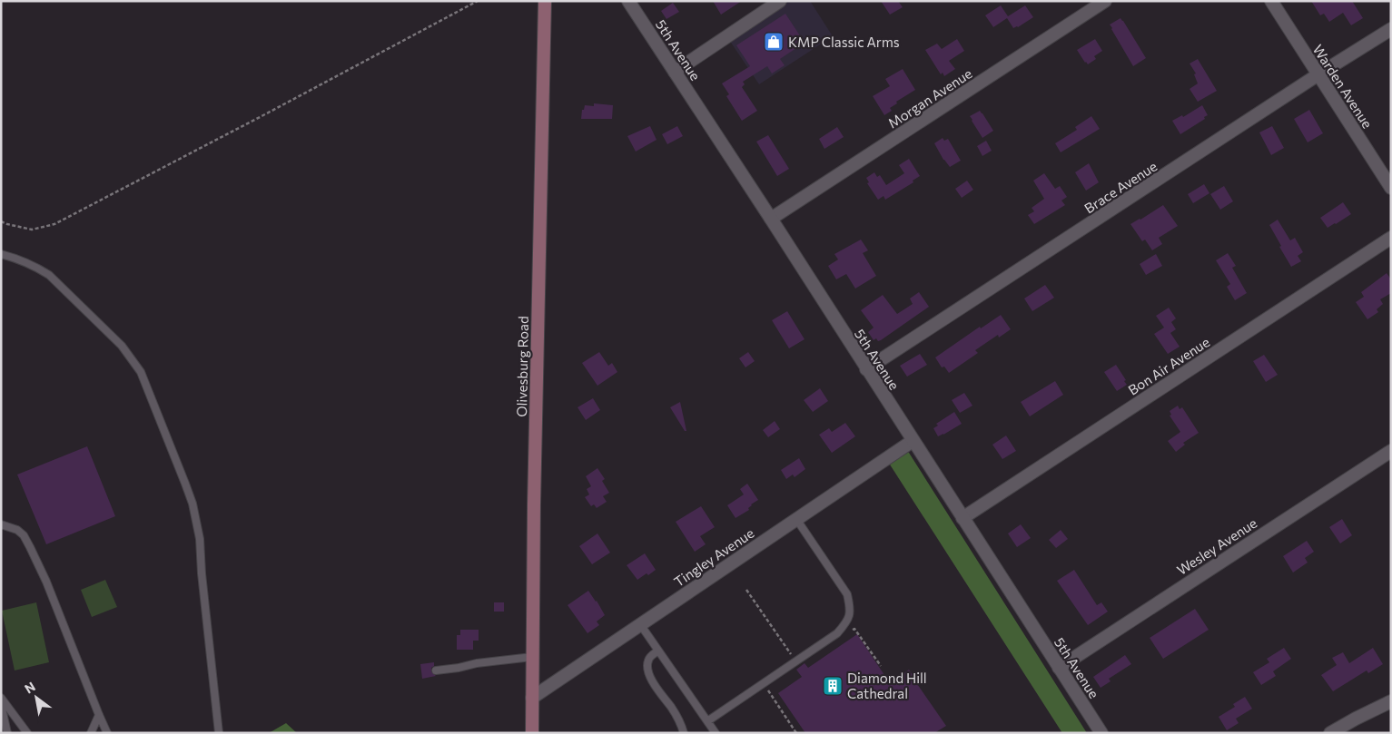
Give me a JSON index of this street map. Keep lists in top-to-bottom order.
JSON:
{
  "streets": {
    "main road": ["Olivesburg Road"],
    "street": [
      "5th Avenue",
      "Warden Avenue",
      "Morgan Avenue",
      "Brace Avenue",
      "Bon Air Avenue",
      "Wesley Avenue",
      "Tingley Avenue"
    ]
  },
  "crossings": [
    ["5th Avenue", "Morgan Avenue"],
    ["5th Avenue", "Brace Avenue"],
    ["5th Avenue", "Bon Air Avenue"],
    ["5th Avenue", "Wesley Avenue"],
    ["5th Avenue", "Tingley Avenue"],
    ["Warden Avenue", "Brace Avenue"],
    ["Olivesburg Road", "Tingley Avenue"]
  ],
  "places": {
    "shop": ["KMP Classic Arms"],
    "building": ["Diamond Hill Cathedral"]
  },
  "north": "top left"
}
